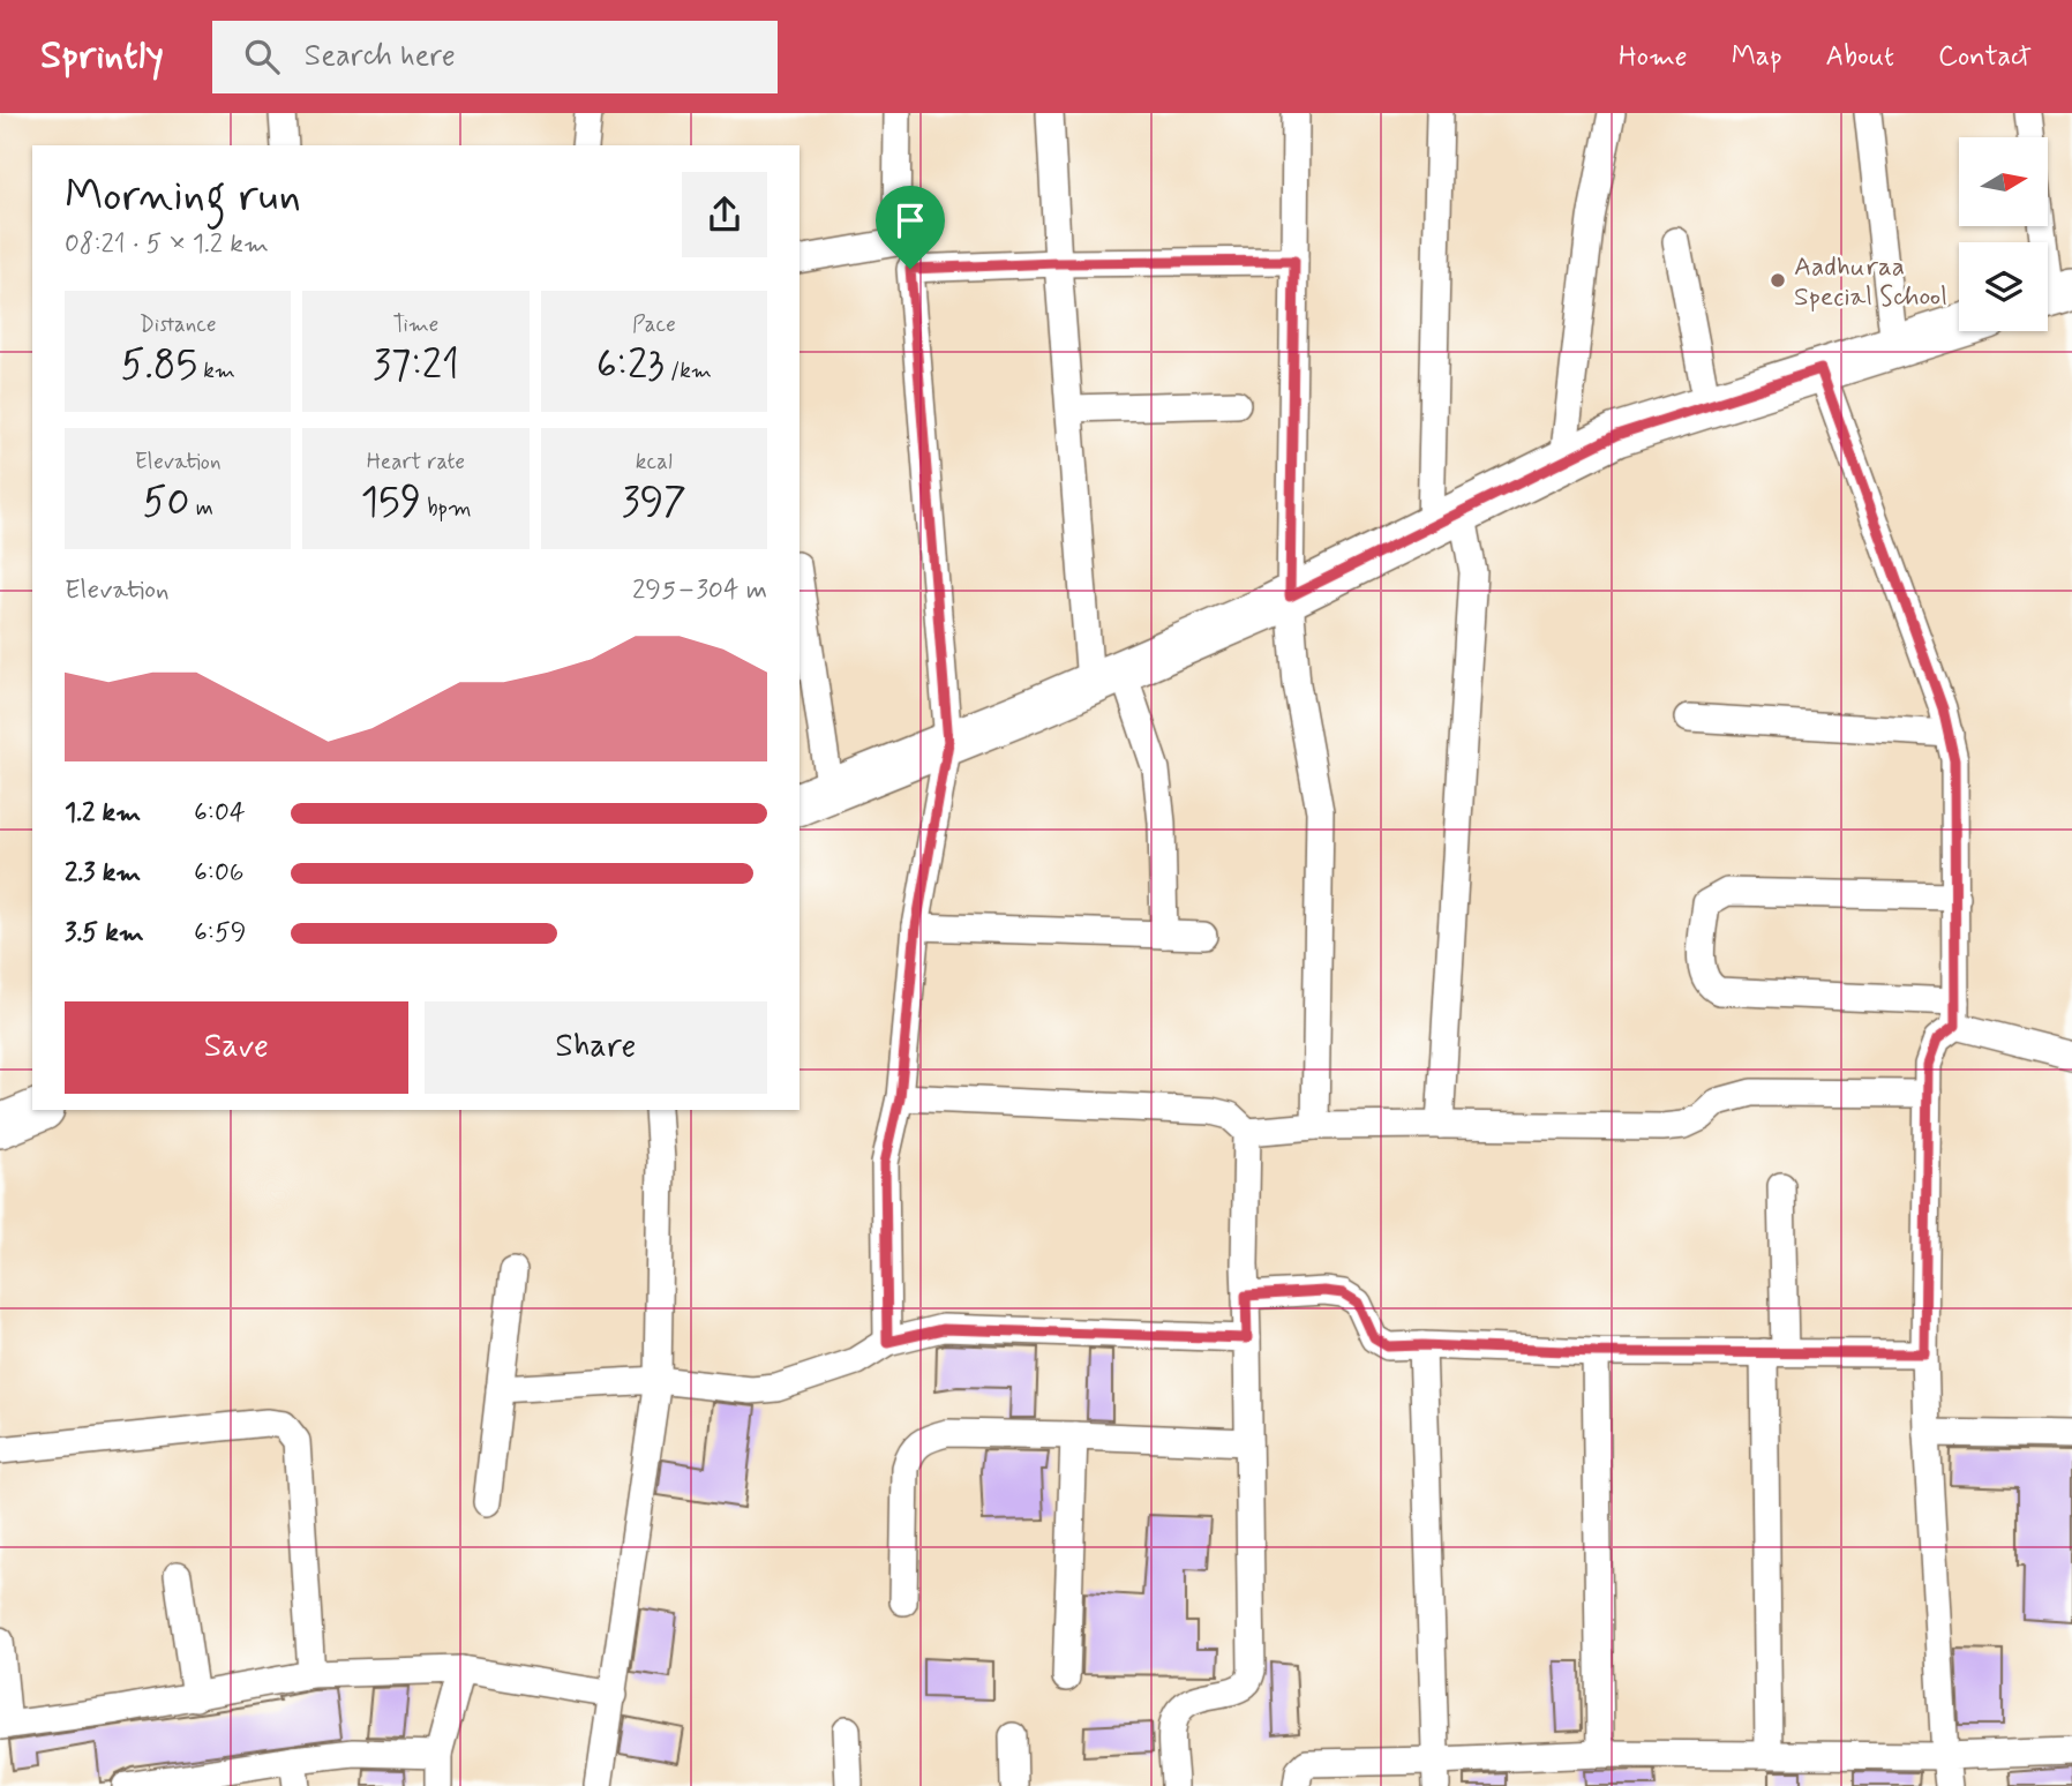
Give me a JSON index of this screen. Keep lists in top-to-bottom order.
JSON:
{
  "places": ["Aadhuraa Special School"],
  "north": "right",
  "page": {
    "header": "Sprintly",
    "search": "Search here",
    "nav": [
      "Home",
      "Map",
      "About",
      "Contact"
    ],
    "heading": ["Morning run", "08:21 · 5 × 1.2 km"],
    "stats": [
      ["Distance", "5.85 km"],
      ["Time", "37:21"],
      ["Pace", "6:23 /km"],
      ["Elevation", "50 m"],
      ["Heart rate", "159 bpm"],
      ["kcal", "397"]
    ],
    "chart": ["Elevation", "295–304 m"],
    "list": [
      {
        "name": "1.2 km",
        "note": "6:04"
      },
      {
        "name": "2.3 km",
        "note": "6:06"
      },
      {
        "name": "3.5 km",
        "note": "6:59"
      }
    ],
    "buttons": ["Save", "Share"]
  }
}
